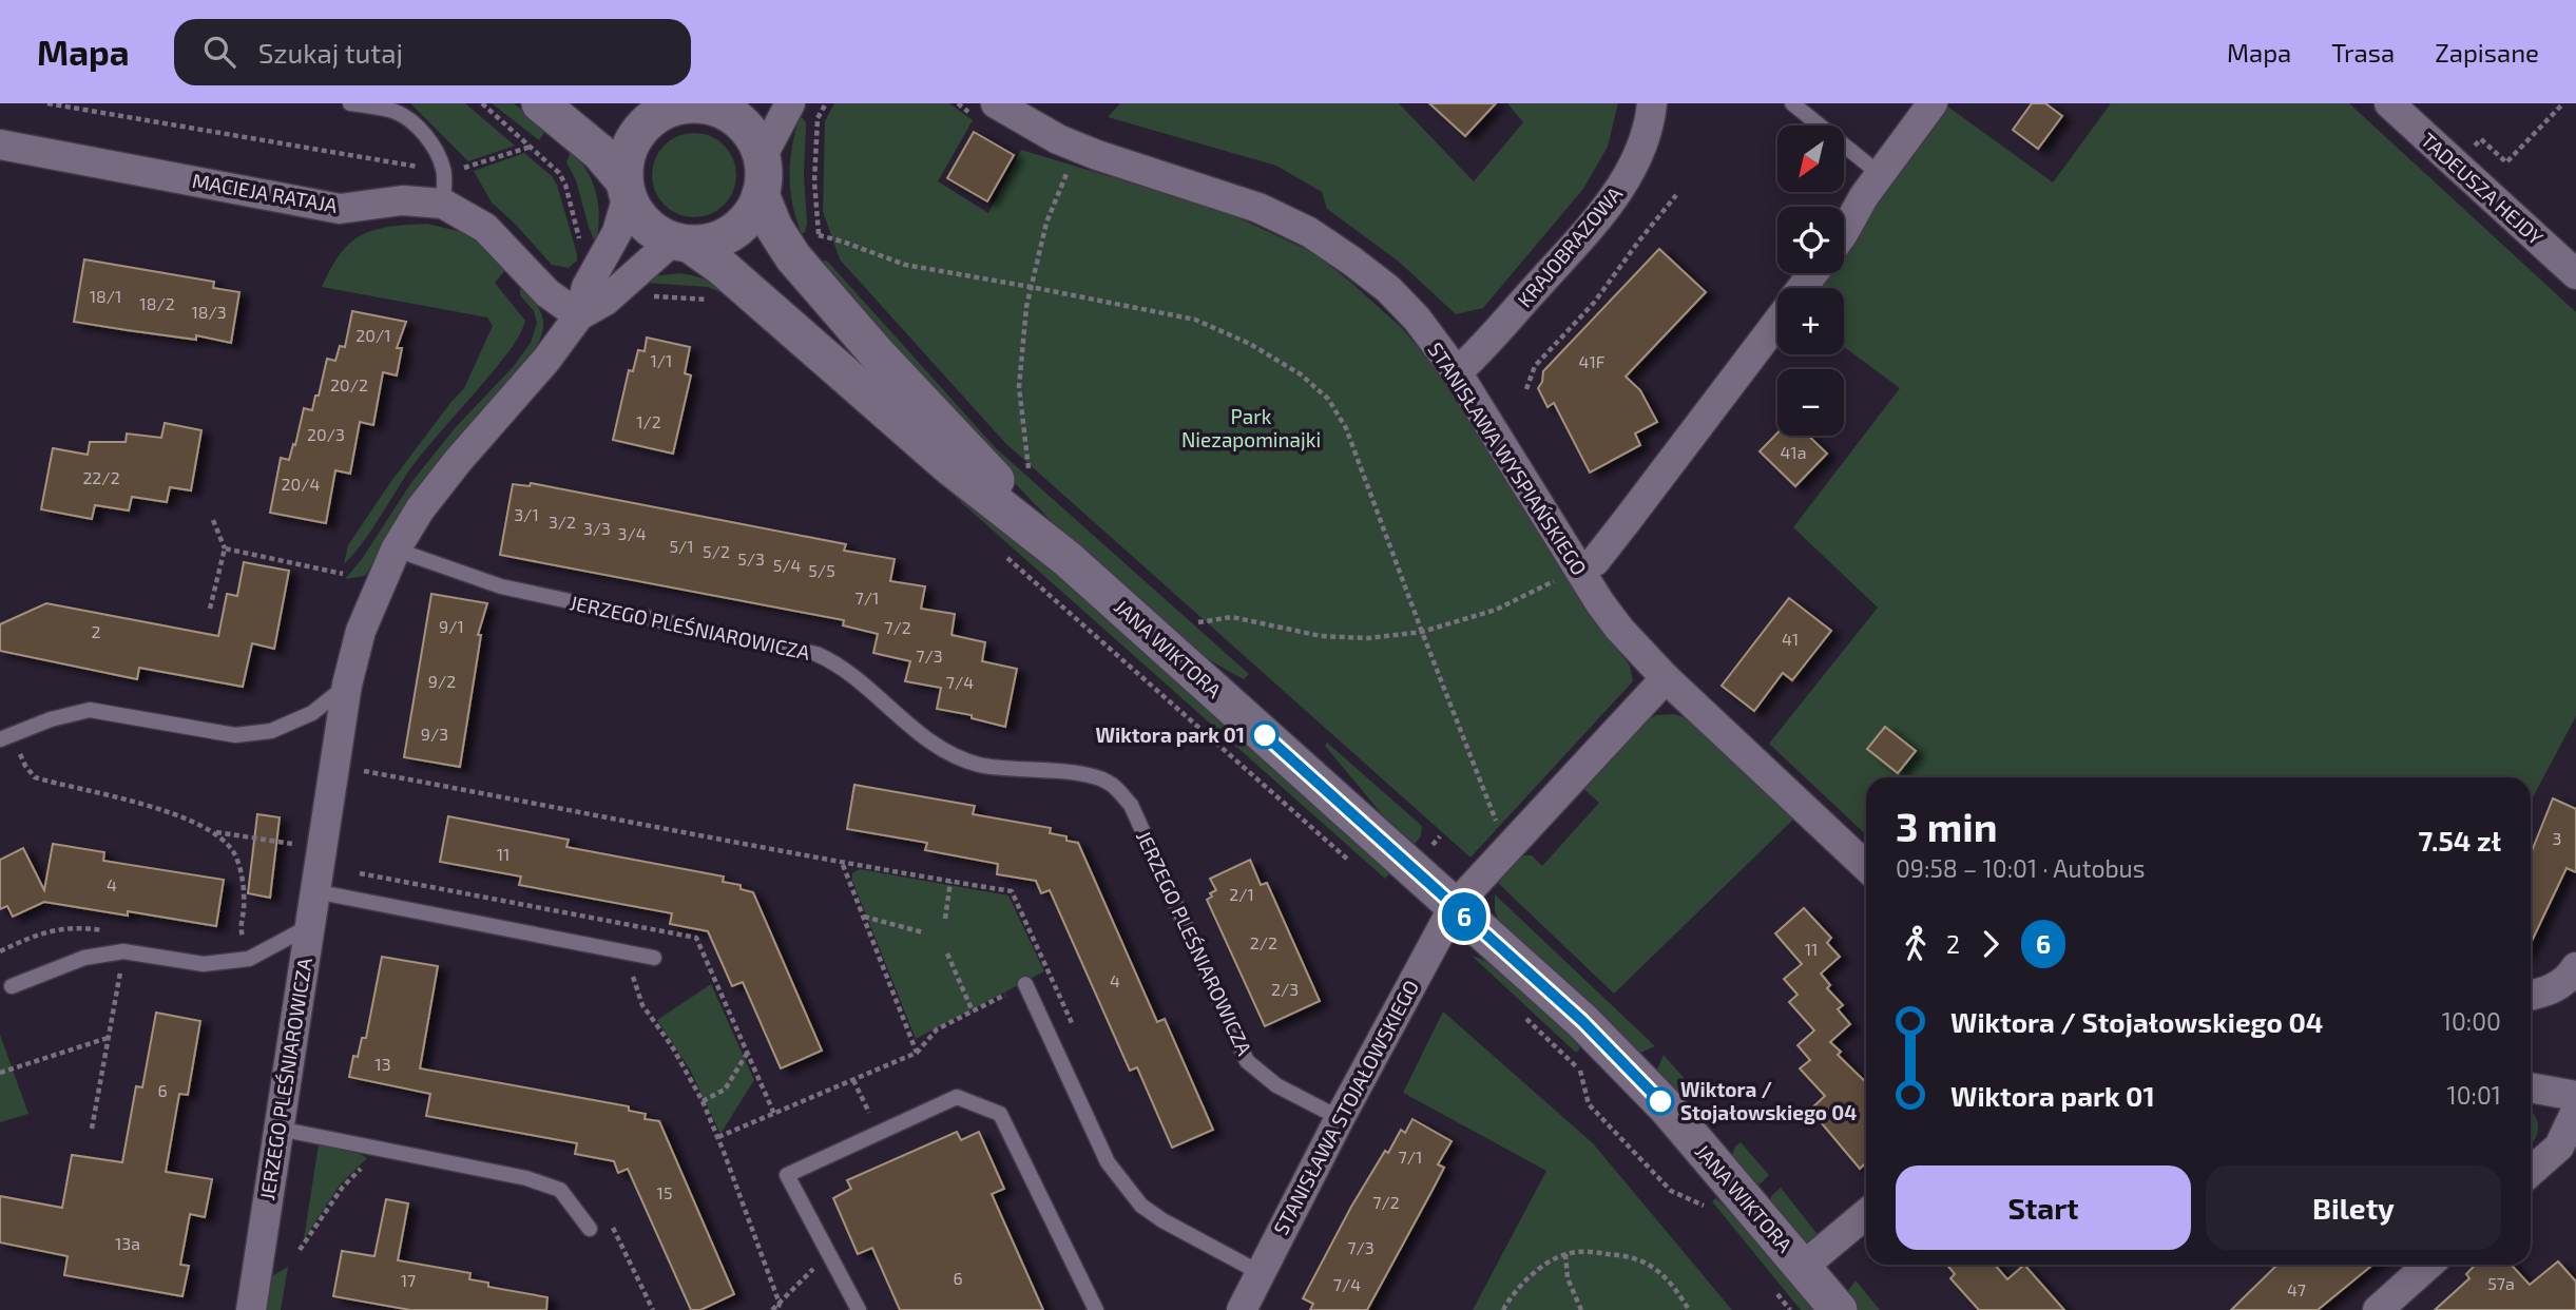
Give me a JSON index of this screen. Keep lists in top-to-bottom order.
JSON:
{
  "streets": {
    "street": [
      "TADEUSZA HEJDY",
      "MACIEJA RATAJA",
      "KRAJOBRAZOWA",
      "STANISŁAWA WYSPIAŃSKIEGO",
      "JERZEGO PLEŚNIAROWICZA",
      "JANA WIKTORA",
      "STANISŁAWA STOJAŁOWSKIEGO"
    ]
  },
  "crossings": [
    ["MACIEJA RATAJA", "JERZEGO PLEŚNIAROWICZA"],
    ["KRAJOBRAZOWA", "STANISŁAWA WYSPIAŃSKIEGO"],
    ["STANISŁAWA WYSPIAŃSKIEGO", "STANISŁAWA STOJAŁOWSKIEGO"],
    ["JERZEGO PLEŚNIAROWICZA", "JANA WIKTORA"],
    ["JERZEGO PLEŚNIAROWICZA", "STANISŁAWA STOJAŁOWSKIEGO"],
    ["JANA WIKTORA", "STANISŁAWA STOJAŁOWSKIEGO"]
  ],
  "parks": ["Park Niezapominajki"],
  "places": ["Wiktora park 01", "Wiktora / Stojałowskiego 04"],
  "lines": ["bus line 6"],
  "house_numbers": [
    "18/1",
    "18/2",
    "18/3",
    "20/1",
    "1/1",
    "41F",
    "20/2",
    "1/2",
    "20/3",
    "41a",
    "22/2",
    "20/4",
    "3/1",
    "3/2",
    "3/3",
    "3/4",
    "5/1",
    "5/2",
    "5/3",
    "5/4",
    "5/5",
    "7/1",
    "9/1",
    "7/2",
    "2",
    "41",
    "7/3",
    "9/2",
    "7/4",
    "9/3",
    "3",
    "11",
    "4",
    "2/1",
    "2/2",
    "11",
    "4",
    "2/3",
    "13",
    "6",
    "7/1",
    "15",
    "7/2",
    "13a",
    "7/3",
    "6",
    "17",
    "57a",
    "7/4",
    "47"
  ],
  "north": "bottom left",
  "page": {
    "header": "Mapa",
    "search": "Szukaj tutaj",
    "nav": ["Mapa", "Trasa", "Zapisane"],
    "on_map": "6",
    "map_buttons": ["+", "−"],
    "heading": ["3 min", "09:58 – 10:01 · Autobus", "7.54 zł"],
    "legs": ["2", "6"],
    "list": [
      {
        "name": "Wiktora / Stojałowskiego 04",
        "value": "10:00"
      },
      {
        "name": "Wiktora park 01",
        "value": "10:01"
      }
    ],
    "buttons": ["Start", "Bilety"]
  }
}
